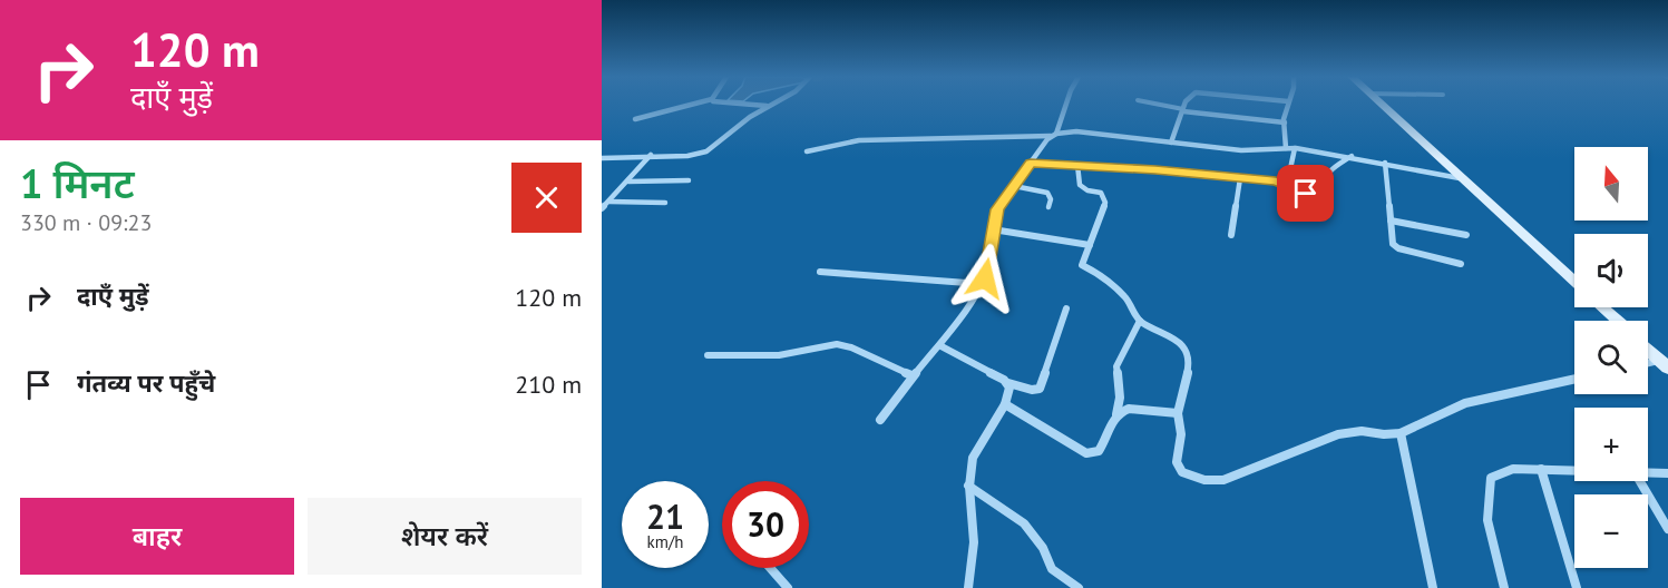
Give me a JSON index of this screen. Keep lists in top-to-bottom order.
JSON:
{
  "north": "top",
  "page": {
    "turn": ["120 m", "दाएँ मुड़ें"],
    "heading": ["1 मिनट", "330 m · 09:23"],
    "map_buttons": ["+", "−"],
    "list": [
      {
        "name": "दाएँ मुड़ें",
        "value": "120 m"
      },
      {
        "name": "गंतव्य पर पहुँचे",
        "value": "210 m"
      }
    ],
    "speed": "21 km/h",
    "limit": "30",
    "buttons": ["बाहर", "शेयर करें"]
  }
}
